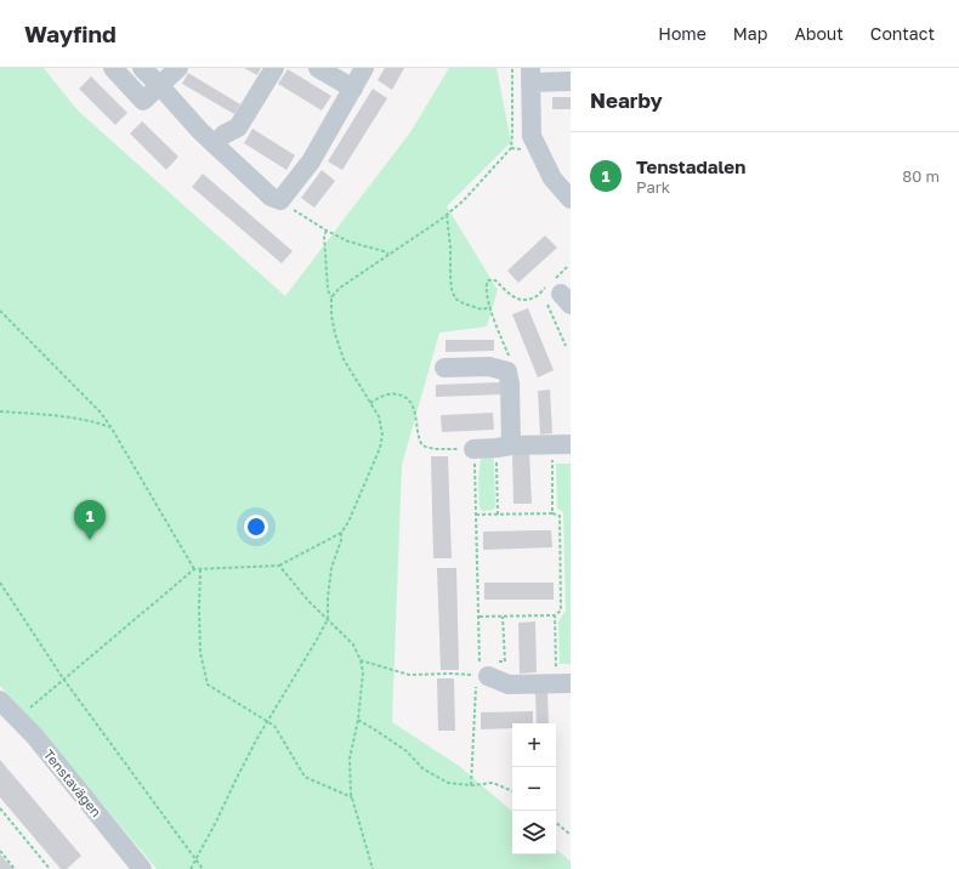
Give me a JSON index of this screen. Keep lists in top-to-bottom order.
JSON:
{
  "streets": {
    "street": ["Tenstavägen"]
  },
  "page": {
    "header": "Wayfind",
    "nav": [
      "Home",
      "Map",
      "About",
      "Contact"
    ],
    "heading": "Nearby",
    "list": [
      {
        "mark": "1",
        "name": "Tenstadalen",
        "note": "Park",
        "value": "80 m"
      }
    ],
    "pins": "1",
    "map_buttons": ["+", "−"]
  }
}
